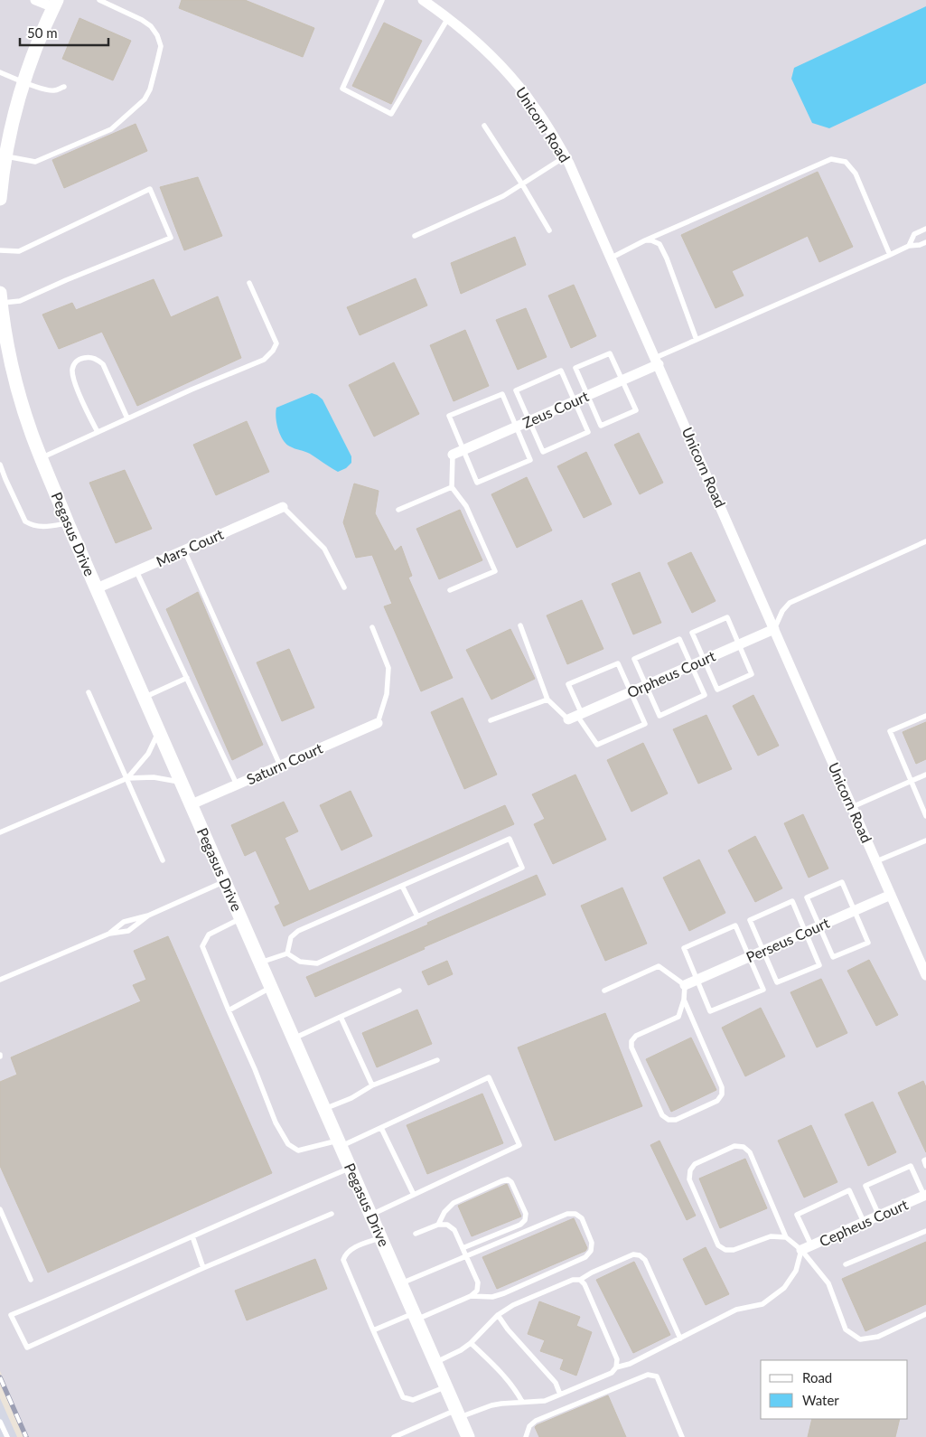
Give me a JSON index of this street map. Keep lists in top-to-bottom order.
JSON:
{
  "streets": {
    "street": [
      "Unicorn Road",
      "Zeus Court",
      "Pegasus Drive",
      "Mars Court",
      "Orpheus Court",
      "Saturn Court",
      "Perseus Court",
      "Cepheus Court"
    ]
  },
  "crossings": [
    ["Unicorn Road", "Zeus Court"],
    ["Unicorn Road", "Orpheus Court"],
    ["Unicorn Road", "Perseus Court"],
    ["Pegasus Drive", "Mars Court"],
    ["Pegasus Drive", "Saturn Court"]
  ],
  "legend": ["Road", "Water"],
  "scale_bar": "50 m"
}
